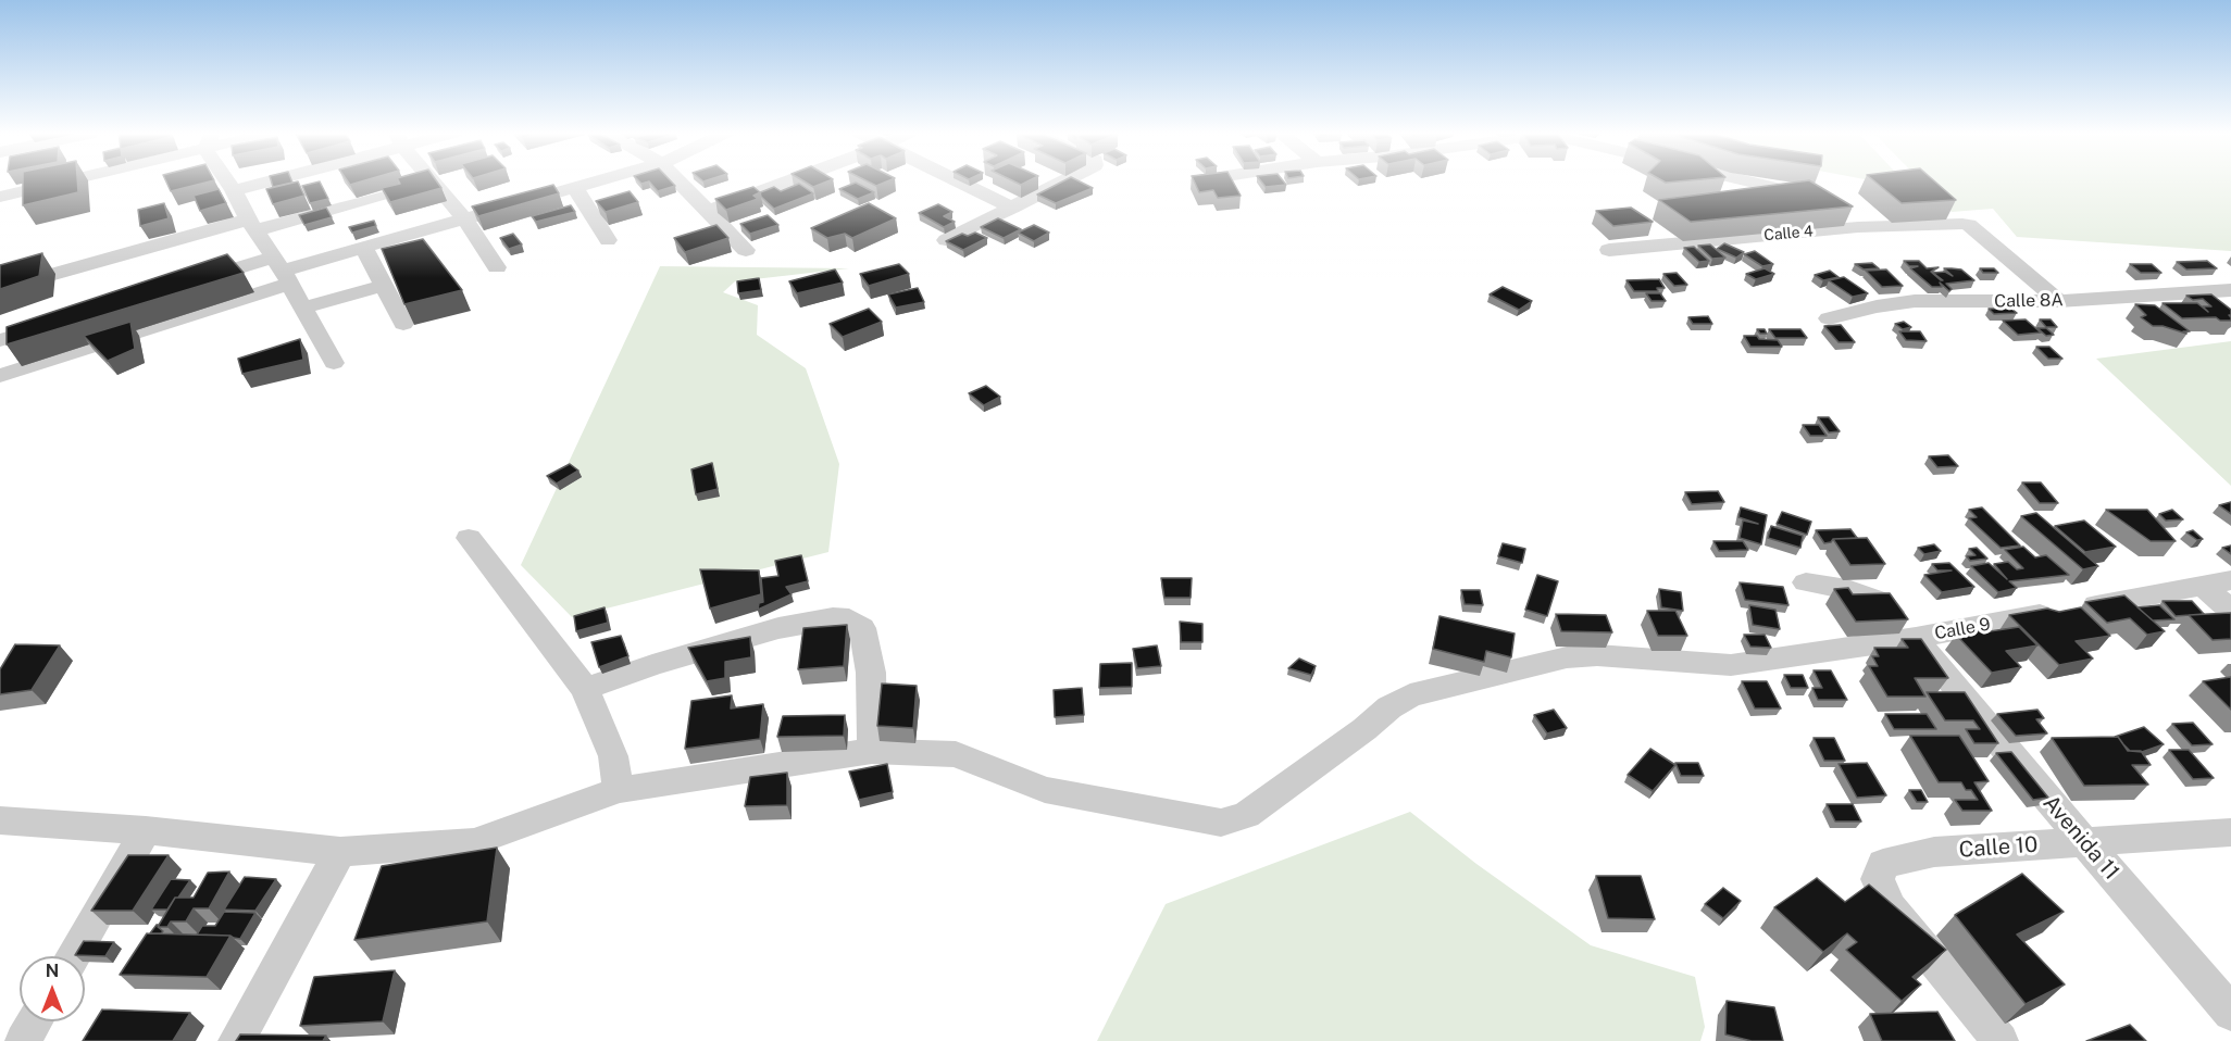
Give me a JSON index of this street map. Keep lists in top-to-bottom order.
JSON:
{
  "streets": {
    "street": [
      "Calle 4",
      "Calle 8A",
      "Calle 9",
      "Avenida 11",
      "Calle 10"
    ]
  },
  "crossings": [
    ["Calle 4", "Calle 8A"],
    ["Calle 9", "Avenida 11"],
    ["Avenida 11", "Calle 10"]
  ],
  "north": "top"
}
